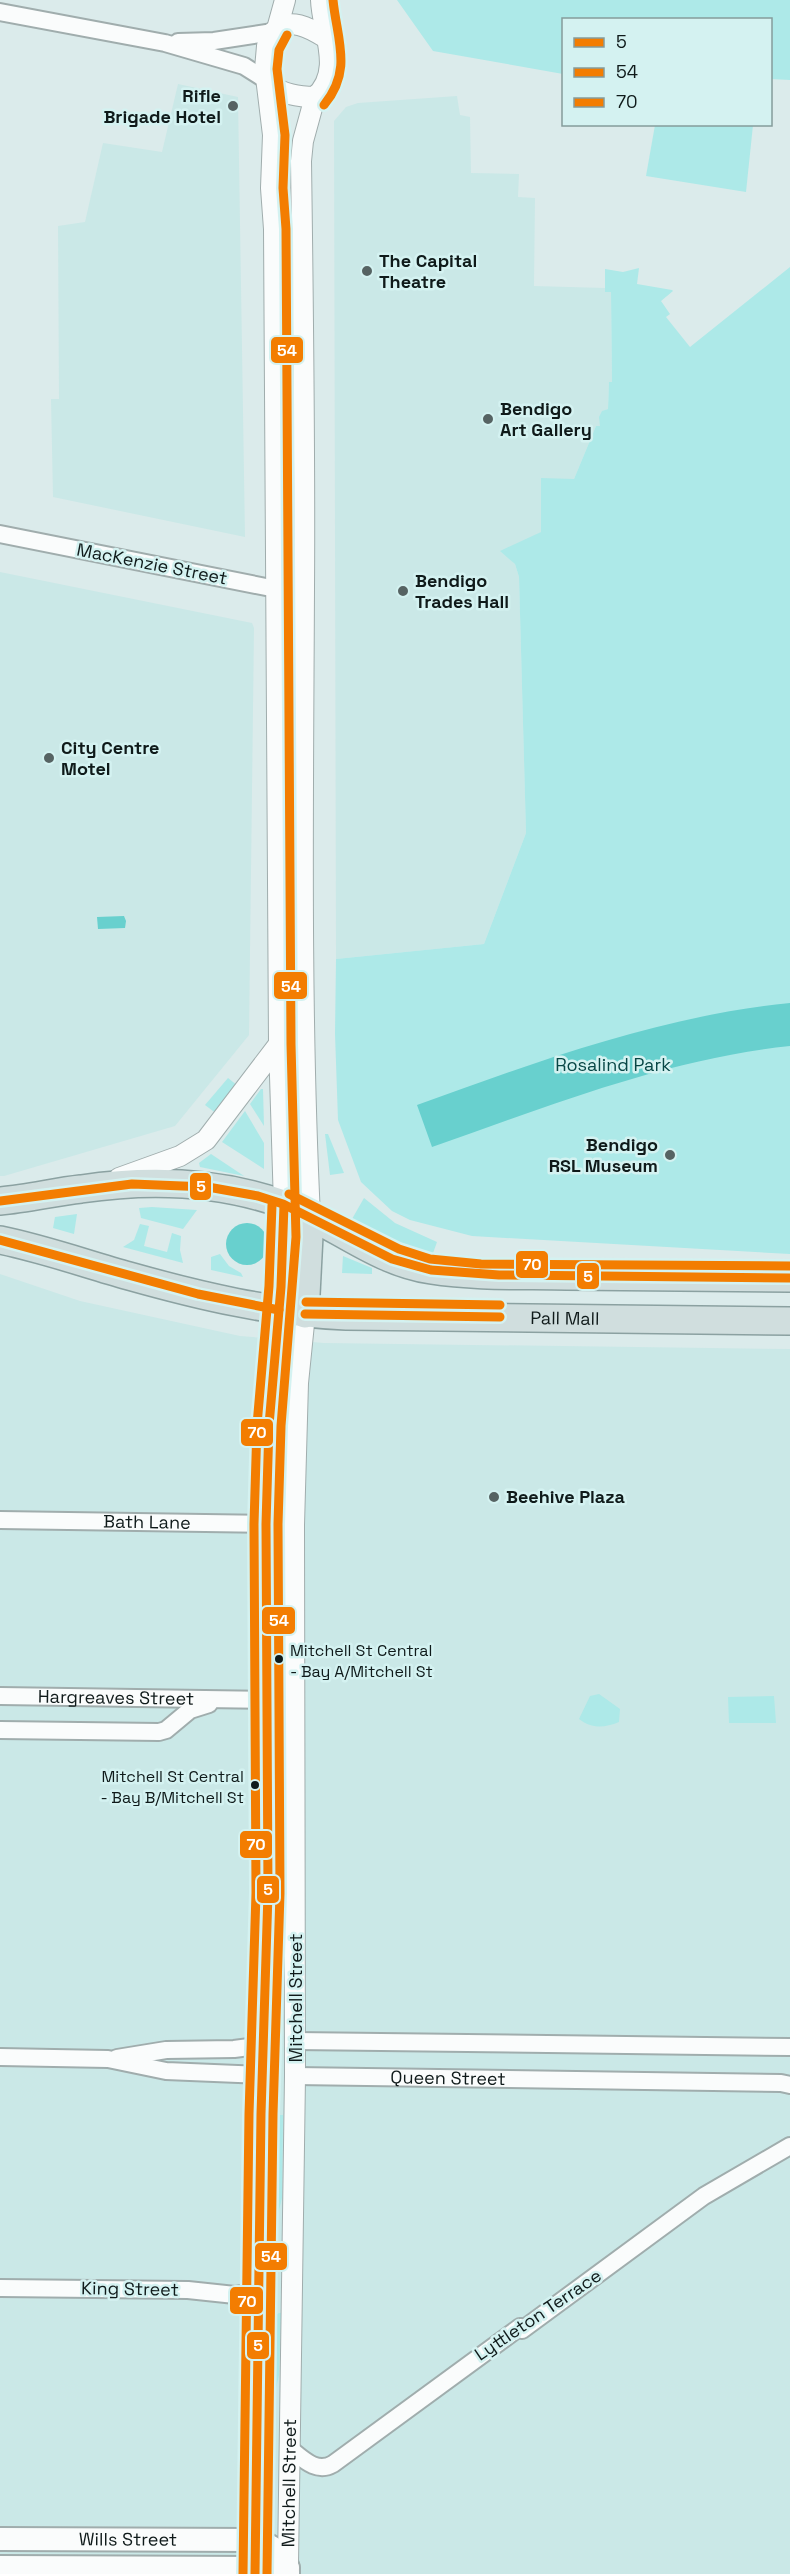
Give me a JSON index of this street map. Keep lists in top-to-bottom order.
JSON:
{
  "streets": {
    "highway": ["Pall Mall"],
    "main road": ["Mitchell Street", "Wills Street"],
    "street": [
      "MacKenzie Street",
      "Bath Lane",
      "Hargreaves Street",
      "Queen Street",
      "King Street",
      "Lyttleton Terrace"
    ]
  },
  "crossings": [
    ["Pall Mall", "Mitchell Street"],
    ["Bath Lane", "Mitchell Street"],
    ["Hargreaves Street", "Mitchell Street"],
    ["Mitchell Street", "Queen Street"],
    ["Mitchell Street", "King Street"],
    ["Mitchell Street", "Lyttleton Terrace"],
    ["Mitchell Street", "Wills Street"]
  ],
  "parks": ["Rosalind Park"],
  "places": [
    "Rifle Brigade Hotel",
    "The Capital Theatre",
    "Bendigo Art Gallery",
    "Bendigo Trades Hall",
    "City Centre Motel",
    "Bendigo RSL Museum",
    "Beehive Plaza",
    "Mitchell St Central - Bay A/Mitchell St",
    "Mitchell St Central - Bay B/Mitchell St"
  ],
  "lines": ["transit line 54", "transit line 5", "transit line 70"],
  "legend": ["5", "54", "70"]
}
